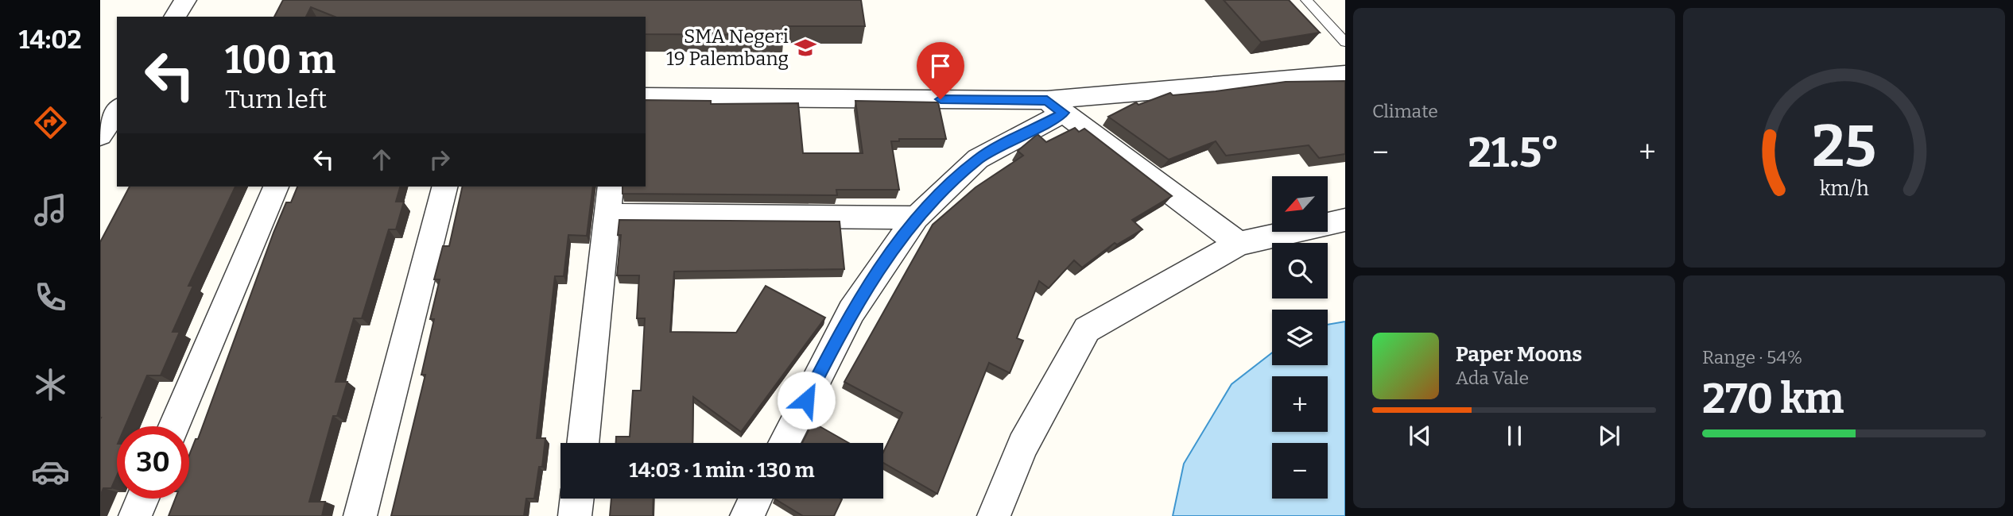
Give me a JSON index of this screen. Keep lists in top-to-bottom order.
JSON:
{
  "places": {
    "school or university": ["SMA Negeri 19 Palembang"]
  },
  "north": "bottom left",
  "page": {
    "tabs": "14:02",
    "tile": [
      "Climate",
      ["Range · 54%", "270 km"]
    ],
    "turn": ["100 m", "Turn left"],
    "heat": ["−", "21.5°", "+"],
    "map_buttons": ["+", "−"],
    "song": ["Paper Moons", "Ada Vale"],
    "limit": "30",
    "trip": "14:03 · 1 min · 130 m",
    "gauge": ["25", "km/h"]
  }
}
